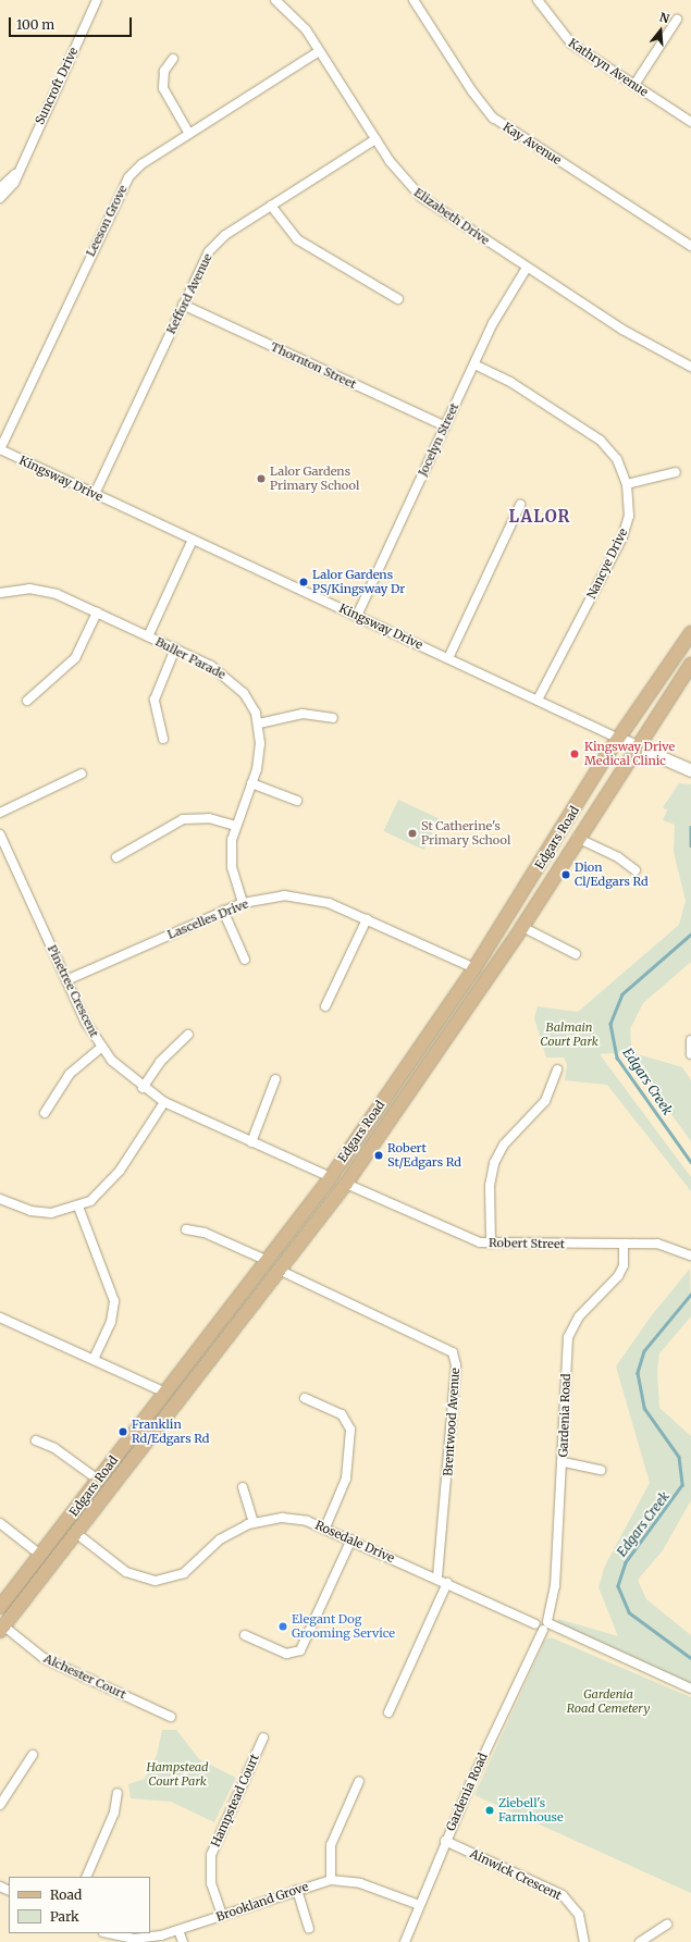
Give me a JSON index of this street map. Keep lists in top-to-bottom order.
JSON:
{
  "streets": {
    "main road": ["Edgars Road"],
    "street": [
      "Kathryn Avenue",
      "Suncroft Drive",
      "Kay Avenue",
      "Elizabeth Drive",
      "Leeson Grove",
      "Kefford Avenue",
      "Thornton Street",
      "Jocelyn Street",
      "Kingsway Drive",
      "Nancye Drive",
      "Buller Parade",
      "Lascelles Drive",
      "Pinetree Crescent",
      "Robert Street",
      "Gardenia Road",
      "Brentwood Avenue",
      "Rosedale Drive",
      "Alchester Court",
      "Hampstead Court",
      "Ainwick Crescent",
      "Brookland Grove"
    ]
  },
  "crossings": [
    ["Elizabeth Drive", "Leeson Grove"],
    ["Elizabeth Drive", "Kefford Avenue"],
    ["Elizabeth Drive", "Jocelyn Street"],
    ["Leeson Grove", "Kingsway Drive"],
    ["Kefford Avenue", "Thornton Street"],
    ["Kefford Avenue", "Kingsway Drive"],
    ["Thornton Street", "Jocelyn Street"],
    ["Jocelyn Street", "Kingsway Drive"],
    ["Jocelyn Street", "Nancye Drive"],
    ["Kingsway Drive", "Nancye Drive"],
    ["Kingsway Drive", "Edgars Road"],
    ["Buller Parade", "Lascelles Drive"],
    ["Edgars Road", "Lascelles Drive"],
    ["Edgars Road", "Pinetree Crescent"],
    ["Edgars Road", "Robert Street"],
    ["Edgars Road", "Brentwood Avenue"],
    ["Edgars Road", "Rosedale Drive"],
    ["Edgars Road", "Alchester Court"],
    ["Lascelles Drive", "Pinetree Crescent"],
    ["Robert Street", "Gardenia Road"],
    ["Gardenia Road", "Rosedale Drive"],
    ["Gardenia Road", "Ainwick Crescent"],
    ["Gardenia Road", "Brookland Grove"],
    ["Brentwood Avenue", "Rosedale Drive"],
    ["Hampstead Court", "Brookland Grove"]
  ],
  "districts": ["LALOR"],
  "water": ["Edgars Creek"],
  "parks": ["Balmain Court Park", "Gardenia Road Cemetery", "Hampstead Court Park"],
  "places": [
    "Lalor Gardens Primary School",
    "Lalor Gardens PS/Kingsway Dr",
    "Kingsway Drive Medical Clinic",
    "St Catherine's Primary School",
    "Dion Cl/Edgars Rd",
    "Robert St/Edgars Rd",
    "Franklin Rd/Edgars Rd",
    "Elegant Dog Grooming Service",
    "Ziebell's Farmhouse"
  ],
  "legend": ["Road", "Park"],
  "scale_bar": "100 m",
  "north": "top"
}
